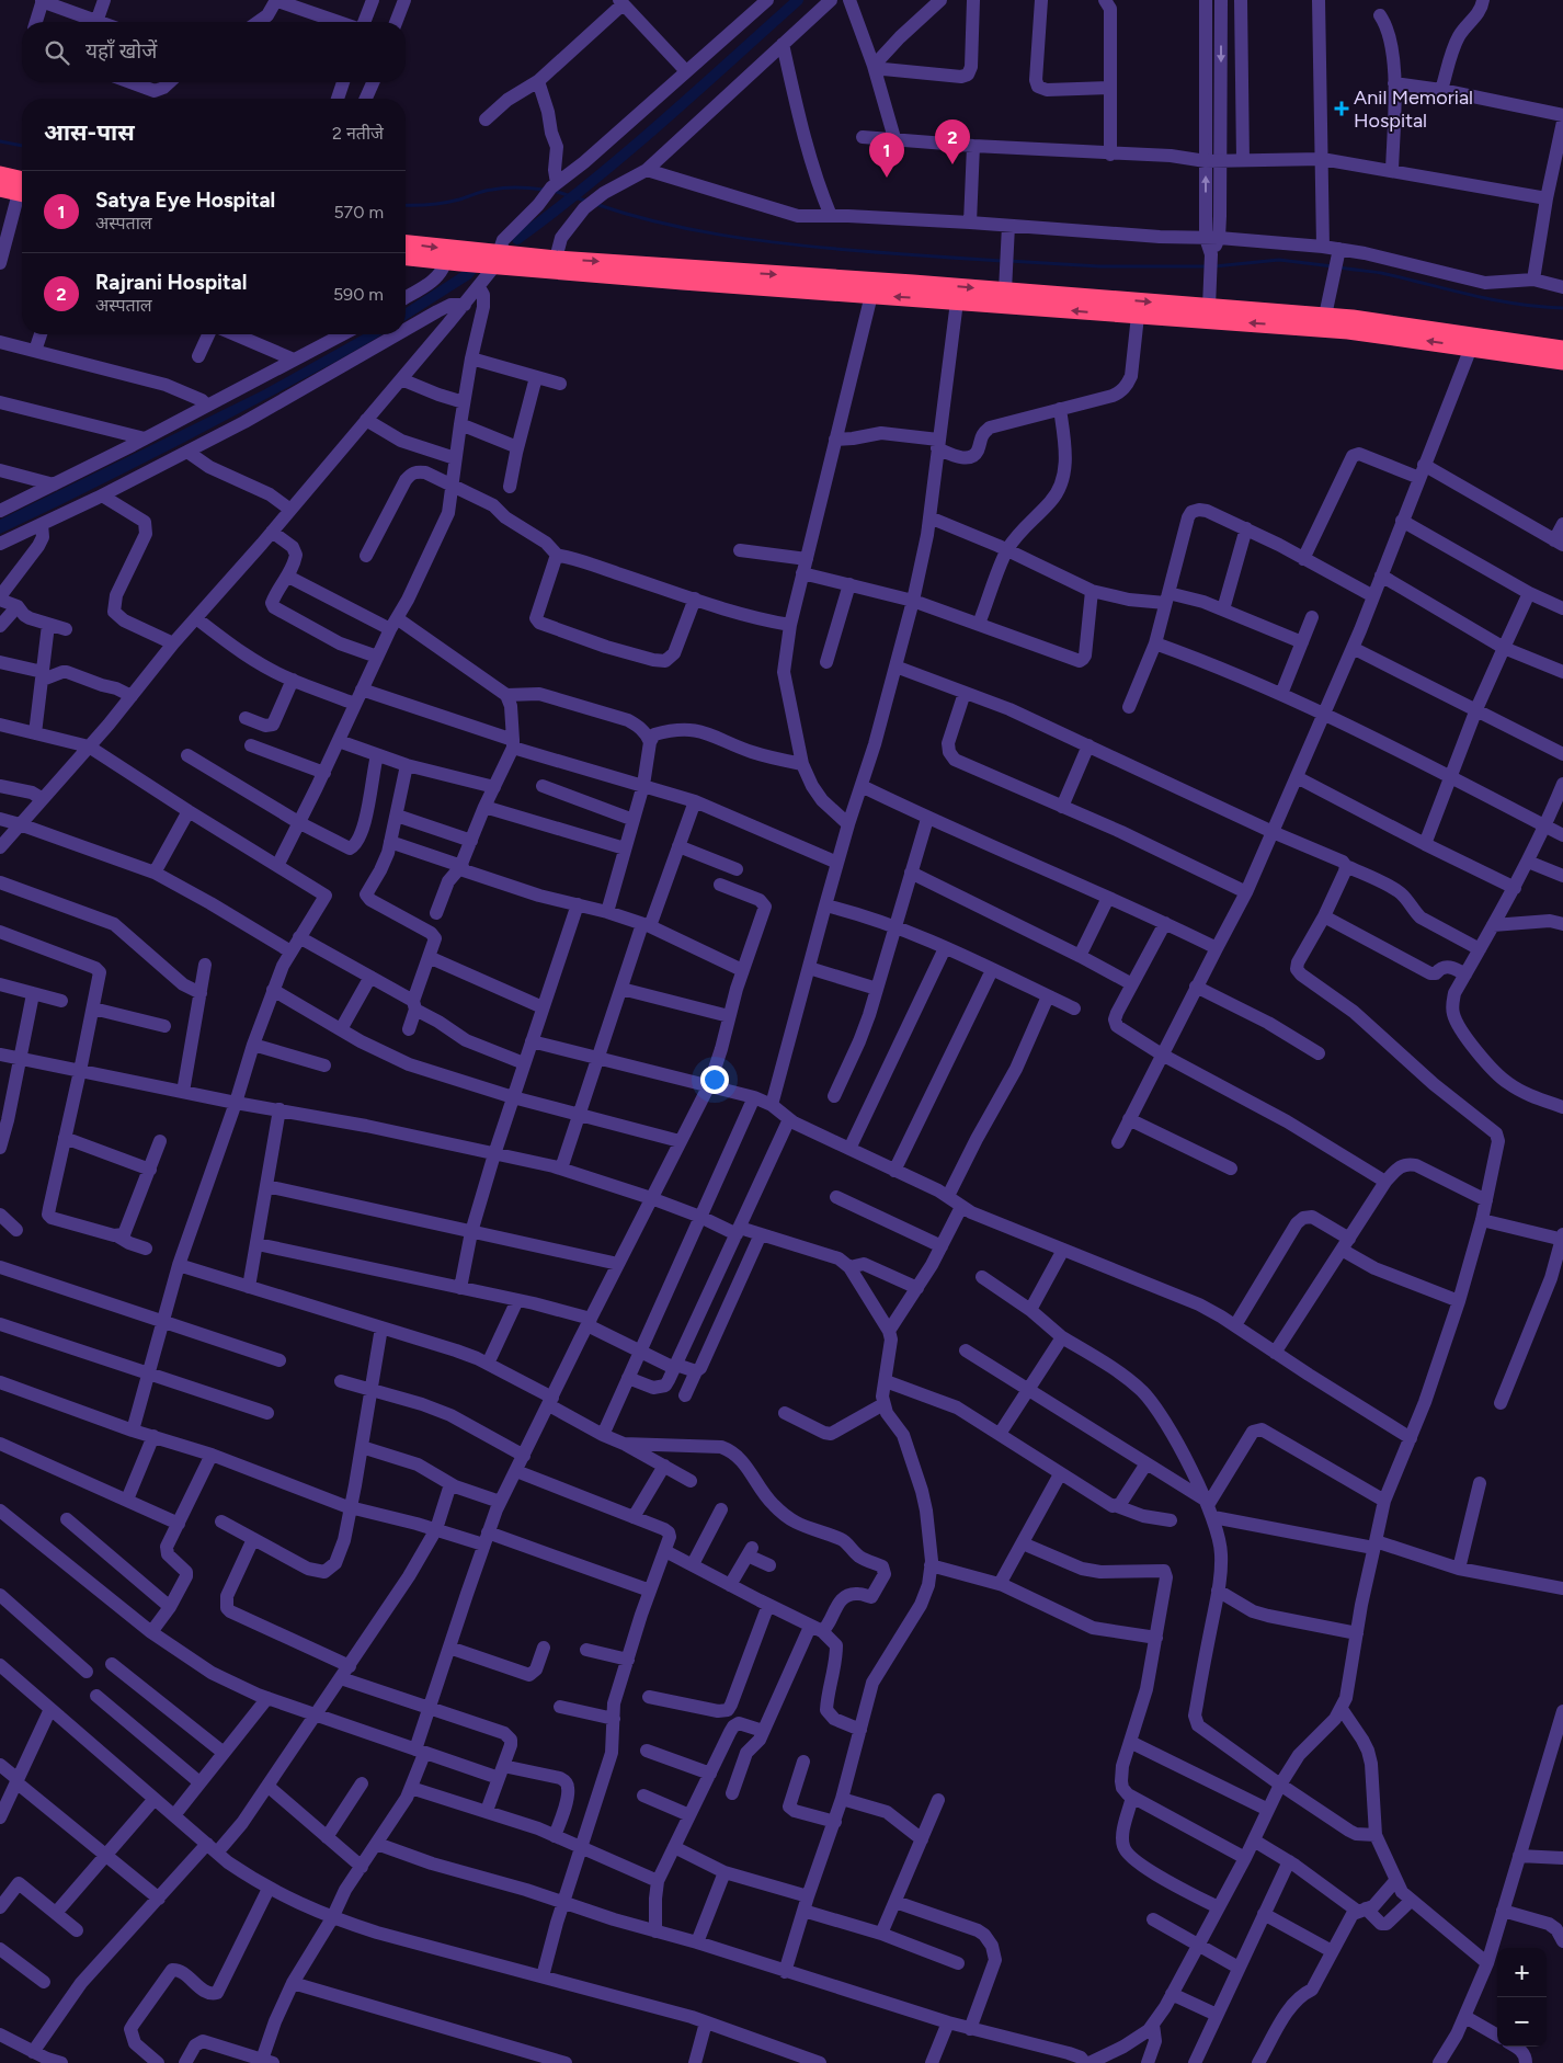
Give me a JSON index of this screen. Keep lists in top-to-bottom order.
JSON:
{
  "places": {
    "health": ["Anil Memorial Hospital"]
  },
  "page": {
    "search": "यहाँ खोजें",
    "heading": ["आस-पास", "2 नतीजे"],
    "pins": ["2", "1"],
    "list": [
      {
        "mark": "1",
        "name": "Satya Eye Hospital",
        "note": "अस्पताल",
        "value": "570 m"
      },
      {
        "mark": "2",
        "name": "Rajrani Hospital",
        "note": "अस्पताल",
        "value": "590 m"
      }
    ],
    "map_buttons": ["+", "−"]
  }
}
